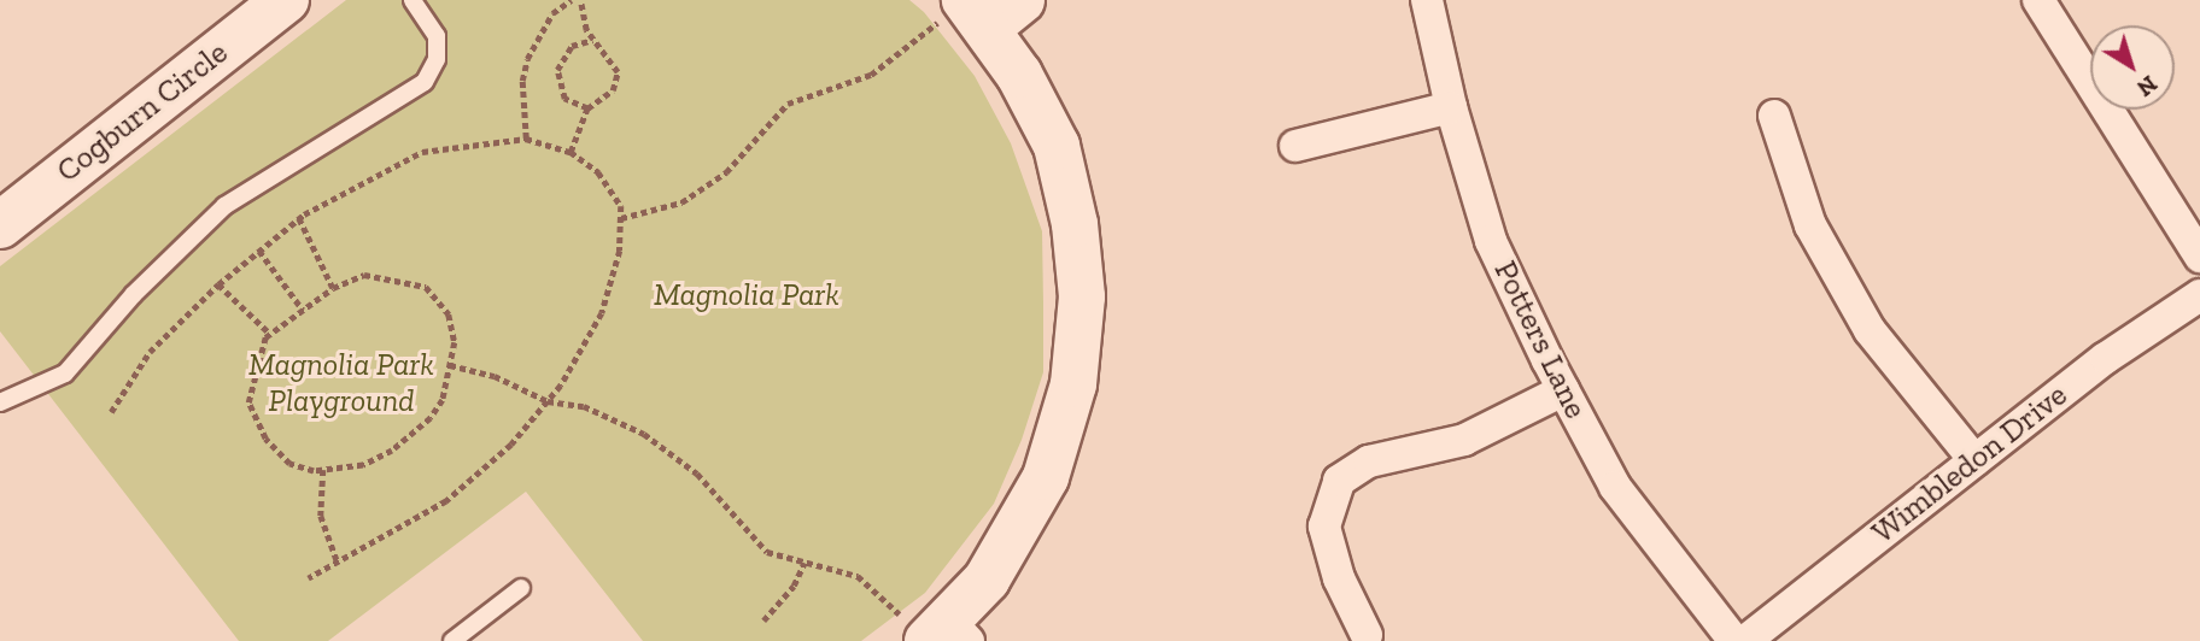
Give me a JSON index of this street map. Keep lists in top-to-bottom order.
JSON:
{
  "streets": {
    "street": ["Cogburn Circle", "Potters Lane", "Wimbledon Drive"]
  },
  "parks": ["Magnolia Park", "Magnolia Park Playground"],
  "north": "bottom right"
}
